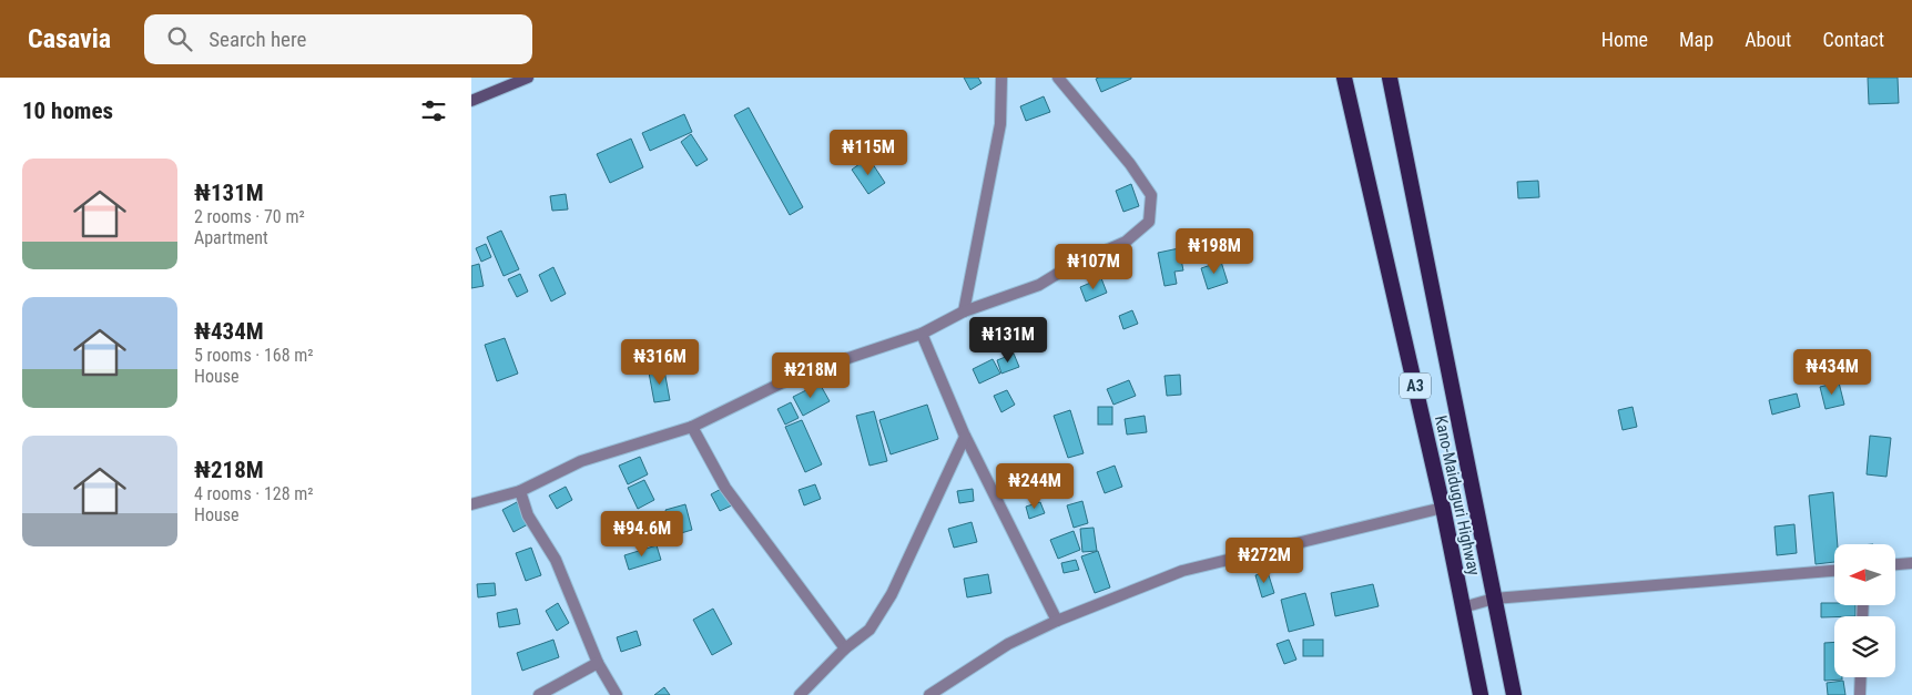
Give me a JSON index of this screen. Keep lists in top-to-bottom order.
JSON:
{
  "streets": {
    "highway": ["A3", "Kano-Maiduguri Highway"]
  },
  "north": "left",
  "page": {
    "header": "Casavia",
    "search": "Search here",
    "nav": [
      "Home",
      "Map",
      "About",
      "Contact"
    ],
    "heading": "10 homes",
    "price": [
      "₦115M",
      "₦198M",
      "₦107M",
      "₦131M",
      "₦316M",
      "₦434M",
      "₦218M",
      "₦244M",
      "₦94.6M",
      "₦272M"
    ],
    "list": [
      {
        "name": "₦131M",
        "note": "2 rooms · 70 m² · Apartment"
      },
      {
        "name": "₦434M",
        "note": "5 rooms · 168 m² · House"
      },
      {
        "name": "₦218M",
        "note": "4 rooms · 128 m² · House"
      }
    ]
  }
}
